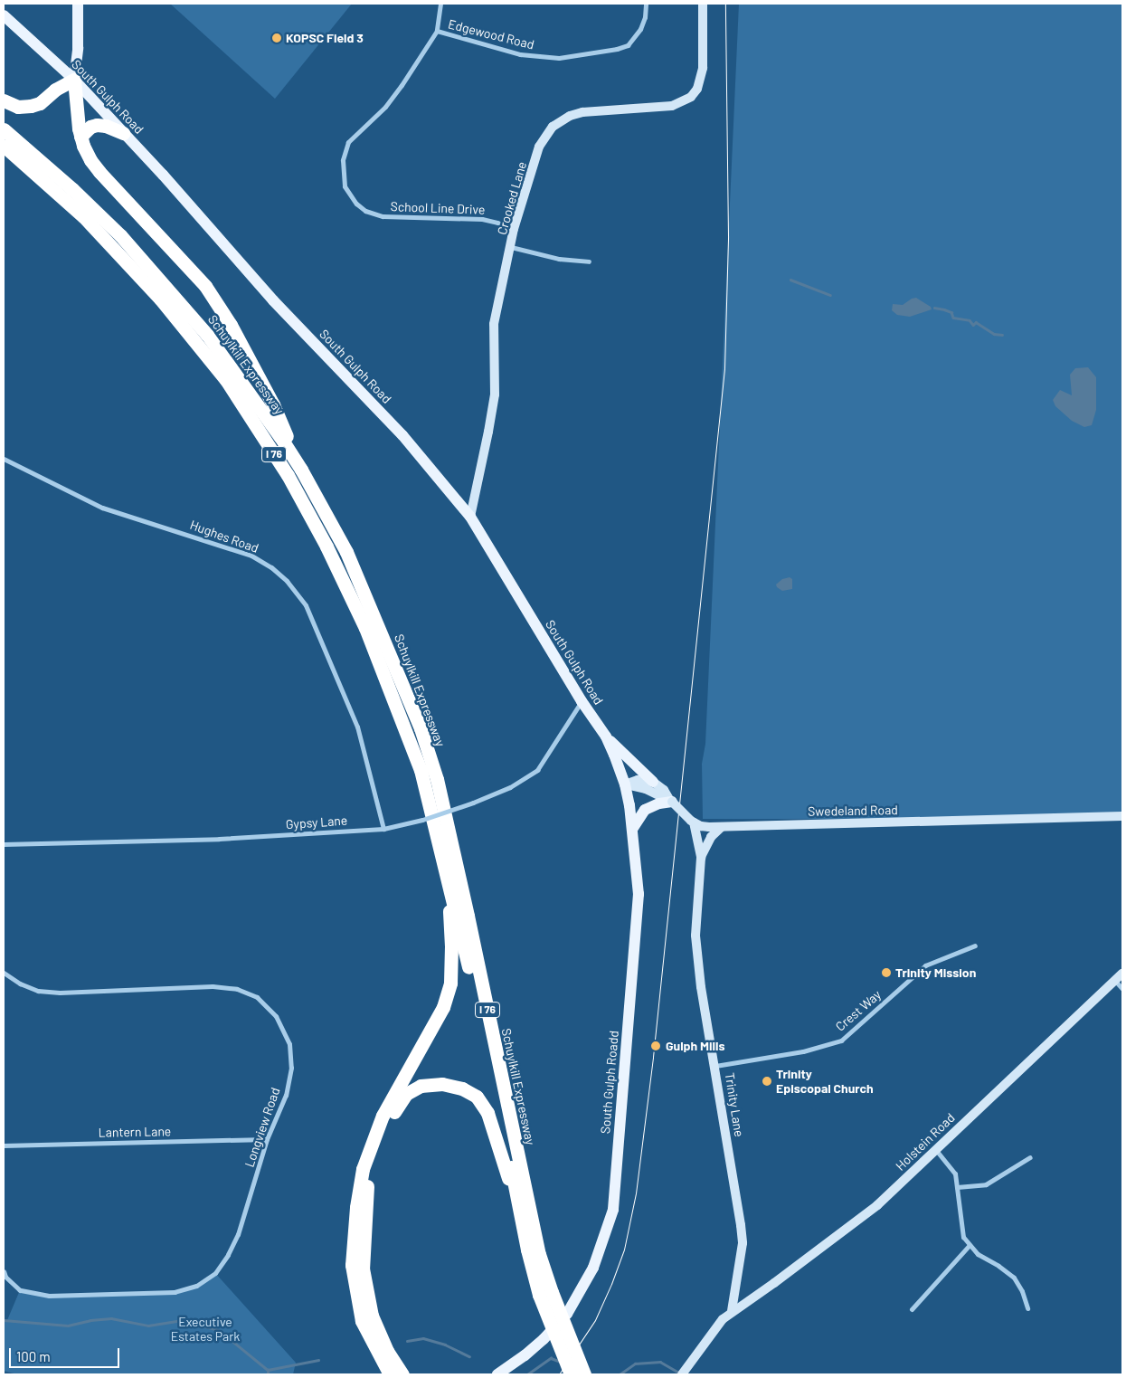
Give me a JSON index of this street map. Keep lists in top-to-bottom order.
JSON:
{
  "streets": {
    "highway": ["Schuylkill Expressway", "I 76"],
    "main road": ["South Gulph Road", "South Gulph Roadd"],
    "street": [
      "Edgewood Road",
      "Crooked Lane",
      "School Line Drive",
      "Hughes Road",
      "Swedeland Road",
      "Gypsy Lane",
      "Crest Way",
      "Trinity Lane",
      "Longview Road",
      "Lantern Lane",
      "Holstein Road"
    ]
  },
  "crossings": [
    ["Edgewood Road", "School Line Drive"],
    ["South Gulph Road", "Crooked Lane"],
    ["South Gulph Road", "Gypsy Lane"],
    ["South Gulph Road", "South Gulph Roadd"],
    ["Crooked Lane", "School Line Drive"],
    ["Hughes Road", "Gypsy Lane"],
    ["Swedeland Road", "Trinity Lane"],
    ["Crest Way", "Trinity Lane"],
    ["Trinity Lane", "Holstein Road"],
    ["Longview Road", "Lantern Lane"]
  ],
  "parks": ["Executive Estates Park"],
  "places": [
    "KOPSC Field 3",
    "Trinity Mission",
    "Gulph Mills",
    "Trinity Episcopal Church"
  ],
  "scale_bar": "100 m"
}
